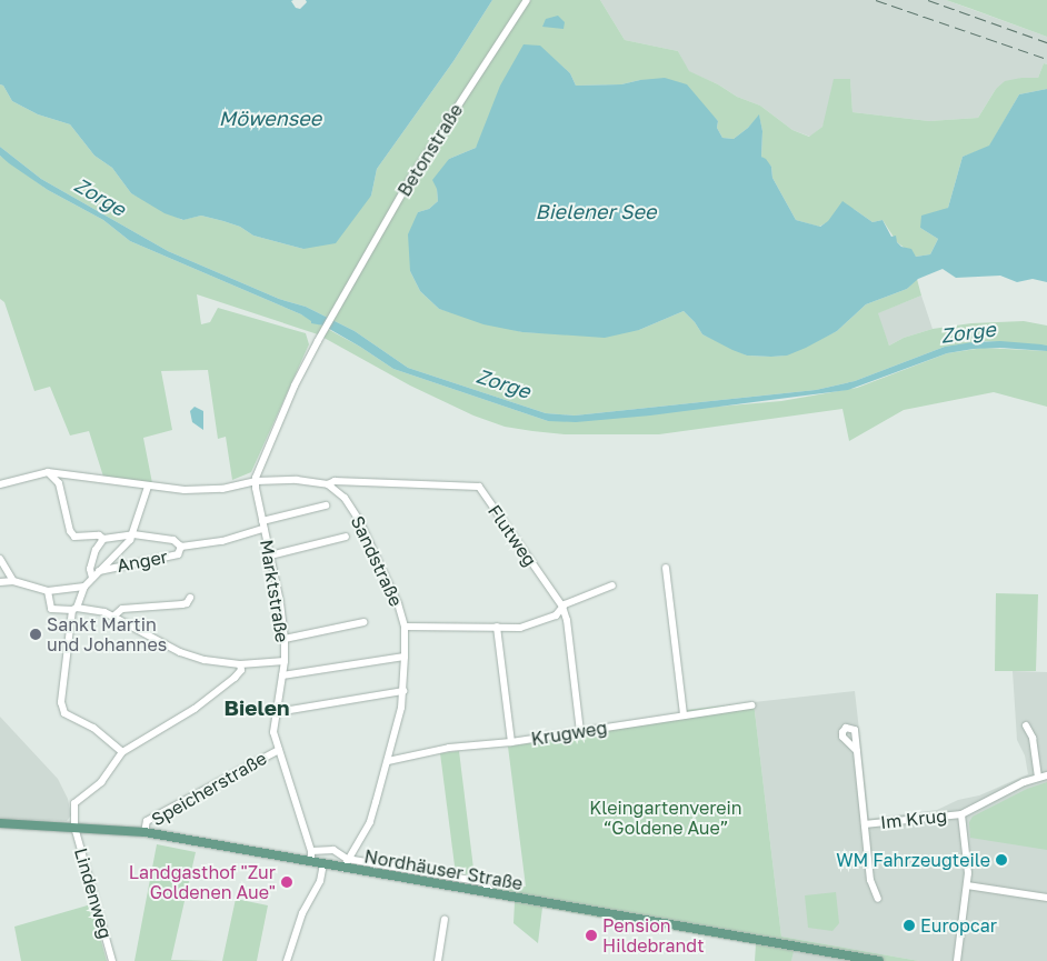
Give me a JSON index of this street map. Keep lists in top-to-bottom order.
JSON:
{
  "streets": {
    "main road": ["Nordhäuser Straße"],
    "street": [
      "Betonstraße",
      "Flutweg",
      "Anger",
      "Sandstraße",
      "Marktstraße",
      "Krugweg",
      "Speicherstraße",
      "Im Krug",
      "Lindenweg"
    ]
  },
  "crossings": [
    ["Betonstraße", "Marktstraße"],
    ["Flutweg", "Sandstraße"],
    ["Flutweg", "Krugweg"],
    ["Anger", "Marktstraße"],
    ["Sandstraße", "Krugweg"],
    ["Sandstraße", "Nordhäuser Straße"],
    ["Marktstraße", "Speicherstraße"],
    ["Marktstraße", "Nordhäuser Straße"],
    ["Speicherstraße", "Nordhäuser Straße"],
    ["Nordhäuser Straße", "Lindenweg"]
  ],
  "districts": ["Bielen"],
  "water": ["Möwensee", "Zorge", "Bielener See"],
  "parks": ["Kleingartenverein “Goldene Aue”"],
  "places": [
    "Sankt Martin und Johannes",
    "WM Fahrzeugteile",
    "Landgasthof \"Zur Goldenen Aue\"",
    "Europcar",
    "Pension Hildebrandt"
  ]
}
